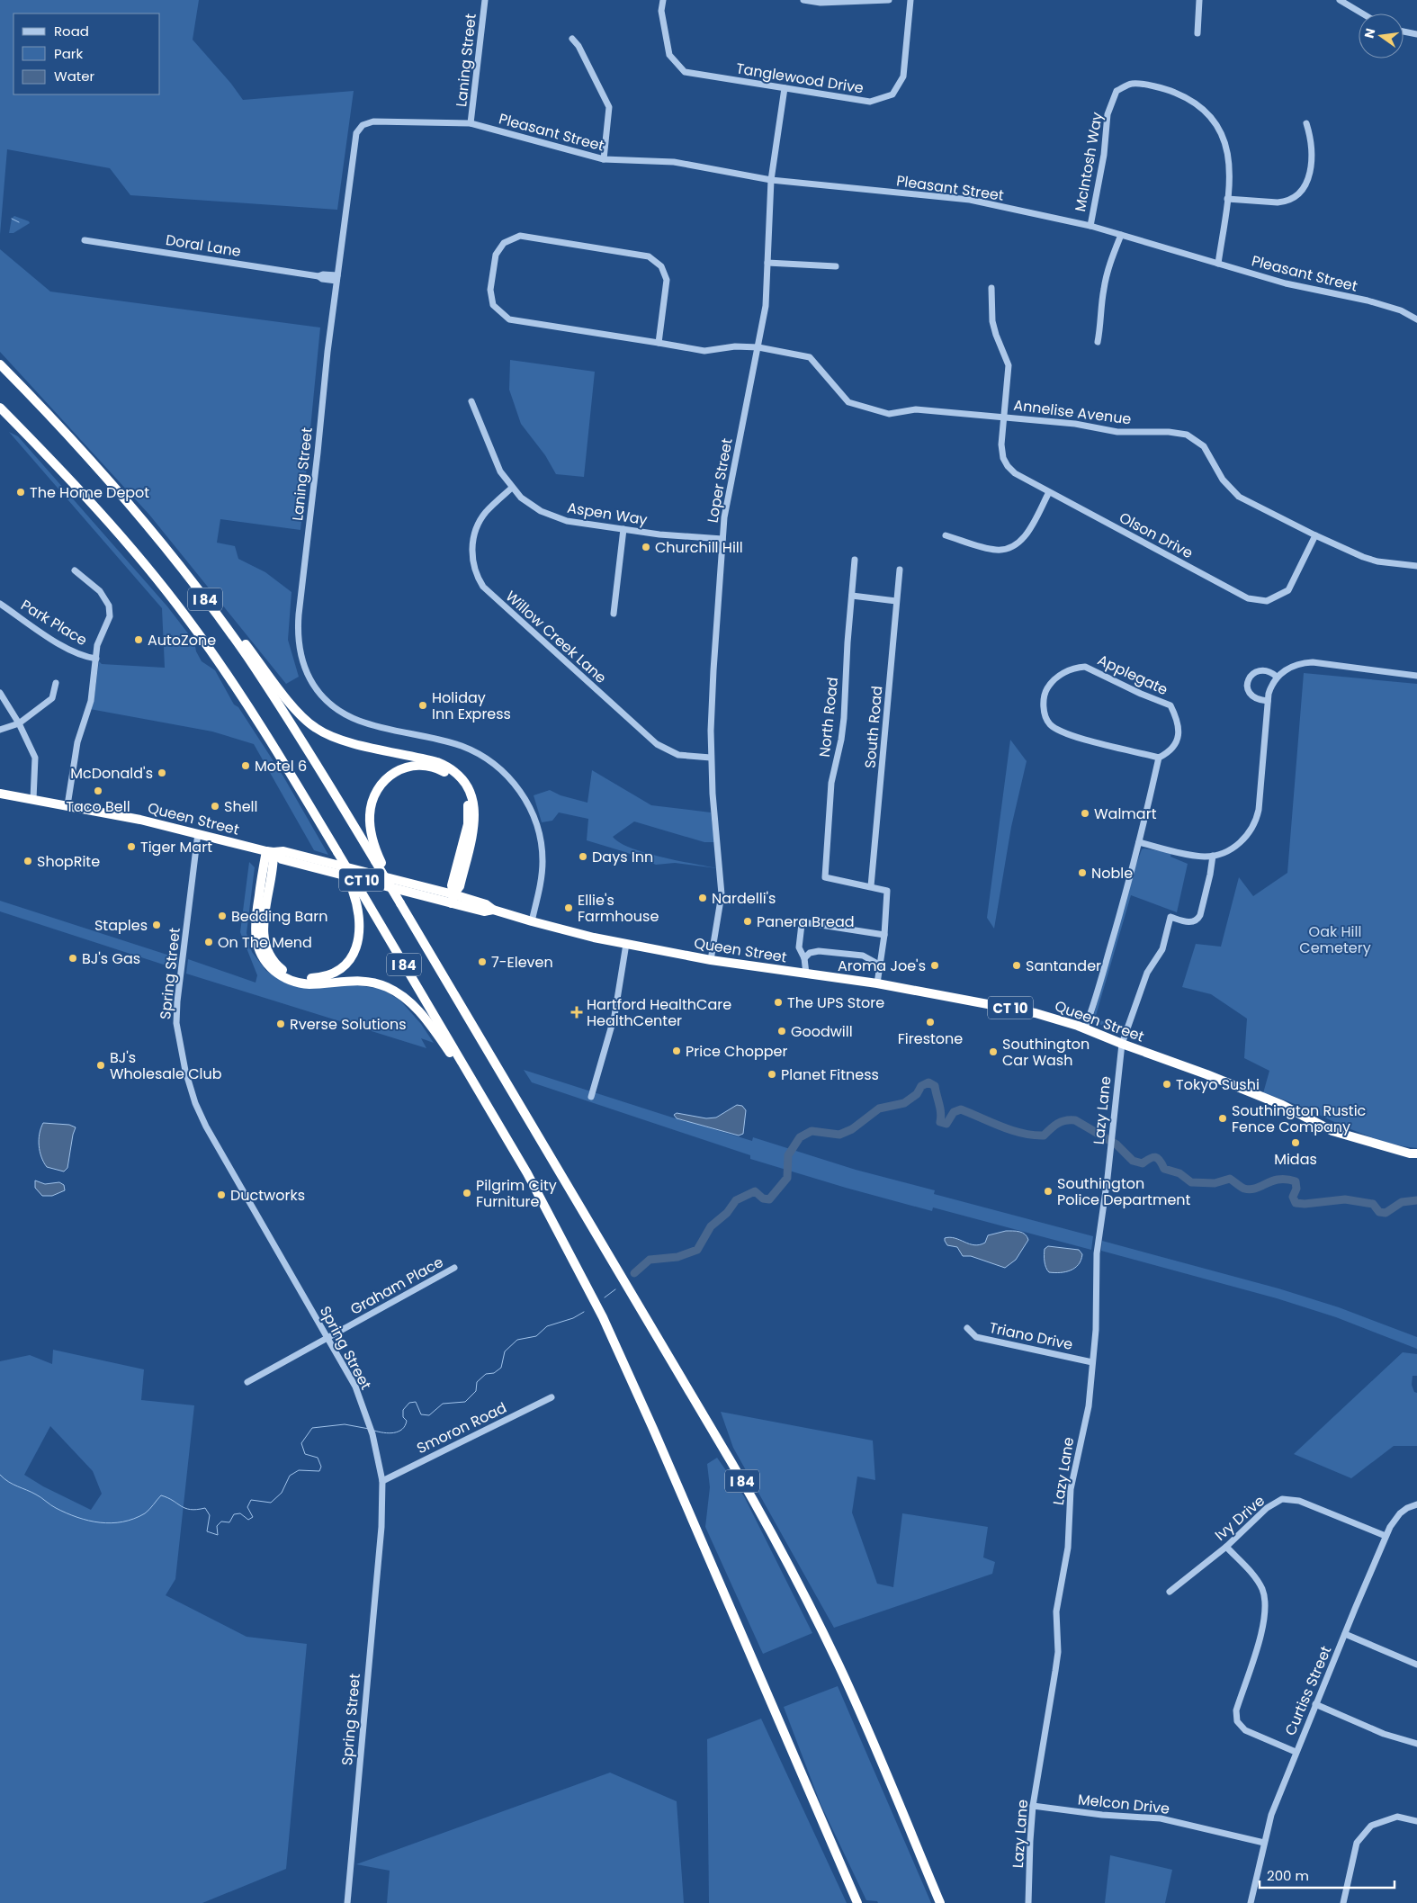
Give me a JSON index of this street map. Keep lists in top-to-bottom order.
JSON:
{
  "streets": {
    "highway": ["I 84", "Queen Street", "CT 10"],
    "street": [
      "Laning Street",
      "Tanglewood Drive",
      "Pleasant Street",
      "McIntosh Way",
      "Doral Lane",
      "Annelise Avenue",
      "Loper Street",
      "Aspen Way",
      "Olson Drive",
      "Park Place",
      "Willow Creek Lane",
      "Applegate",
      "North Road",
      "South Road",
      "Spring Street",
      "Lazy Lane",
      "Graham Place",
      "Triano Drive",
      "Smoron Road",
      "Ivy Drive",
      "Curtiss Street",
      "Melcon Drive"
    ]
  },
  "crossings": [
    ["Laning Street", "Pleasant Street"],
    ["Laning Street", "Doral Lane"],
    ["Laning Street", "Queen Street"],
    ["Tanglewood Drive", "Loper Street"],
    ["Pleasant Street", "McIntosh Way"],
    ["Pleasant Street", "Loper Street"],
    ["Annelise Avenue", "Loper Street"],
    ["Annelise Avenue", "Olson Drive"],
    ["Loper Street", "Aspen Way"],
    ["Loper Street", "Willow Creek Lane"],
    ["Loper Street", "Queen Street"],
    ["Aspen Way", "Willow Creek Lane"],
    ["North Road", "South Road"],
    ["Queen Street", "Spring Street"],
    ["Queen Street", "Lazy Lane"],
    ["Spring Street", "Graham Place"],
    ["Spring Street", "Smoron Road"],
    ["Lazy Lane", "Triano Drive"],
    ["Lazy Lane", "Melcon Drive"],
    ["Ivy Drive", "Curtiss Street"],
    ["Curtiss Street", "Melcon Drive"]
  ],
  "parks": ["Oak Hill Cemetery"],
  "places": {
    "other": [
      "The Home Depot",
      "Churchill Hill",
      "AutoZone",
      "Holiday Inn Express",
      "Motel 6",
      "McDonald's",
      "Taco Bell",
      "Shell",
      "Walmart",
      "Tiger Mart",
      "Days Inn",
      "ShopRite",
      "Noble",
      "Nardelli's",
      "Ellie's Farmhouse",
      "Bedding Barn",
      "Panera Bread",
      "Staples",
      "On The Mend",
      "BJ's Gas",
      "7-Eleven",
      "Aroma Joe's",
      "Santander",
      "The UPS Store",
      "Firestone",
      "Rverse Solutions",
      "Goodwill",
      "Price Chopper",
      "Southington Car Wash",
      "BJ's Wholesale Club",
      "Planet Fitness",
      "Tokyo Sushi",
      "Southington Rustic Fence Company",
      "Midas",
      "Southington Police Department",
      "Pilgrim City Furniture",
      "Ductworks"
    ],
    "health": ["Hartford HealthCare HealthCenter"]
  },
  "legend": ["Road", "Park", "Water"],
  "scale_bar": "200 m",
  "north": "left"
}
